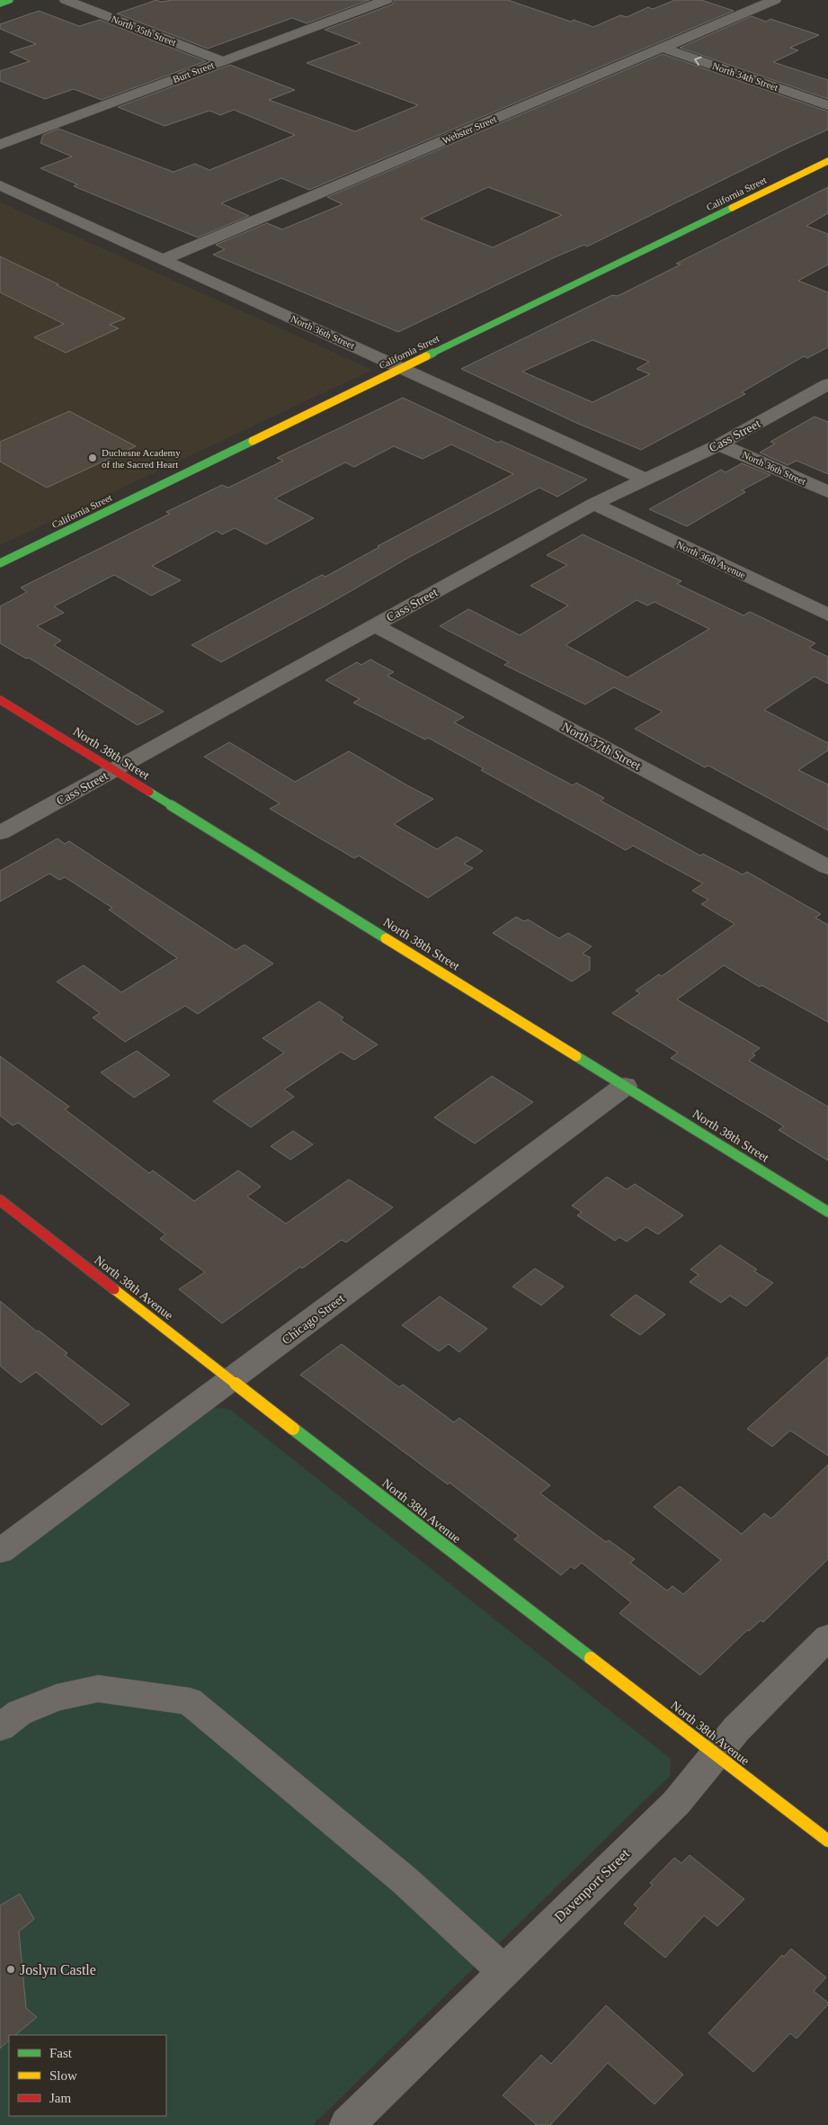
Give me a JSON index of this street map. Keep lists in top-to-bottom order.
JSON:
{
  "streets": {
    "street": [
      "North 35th Street",
      "Burt Street",
      "North 34th Street",
      "Webster Street",
      "California Street",
      "North 36th Street",
      "Cass Street",
      "North 36th Avenue",
      "North 37th Street",
      "North 38th Street",
      "North 38th Avenue",
      "Chicago Street",
      "Davenport Street"
    ]
  },
  "crossings": [
    ["North 35th Street", "Burt Street"],
    ["North 34th Street", "Webster Street"],
    ["Webster Street", "North 36th Street"],
    ["California Street", "North 36th Street"],
    ["North 36th Street", "Cass Street"],
    ["Cass Street", "North 36th Avenue"],
    ["Cass Street", "North 37th Street"],
    ["Cass Street", "North 38th Street"],
    ["North 38th Street", "Chicago Street"],
    ["North 38th Avenue", "Chicago Street"],
    ["North 38th Avenue", "Davenport Street"]
  ],
  "one_way": ["North 34th Street"],
  "places": ["Duchesne Academy of the Sacred Heart", "Joslyn Castle"],
  "legend": ["Fast", "Slow", "Jam"]
}
